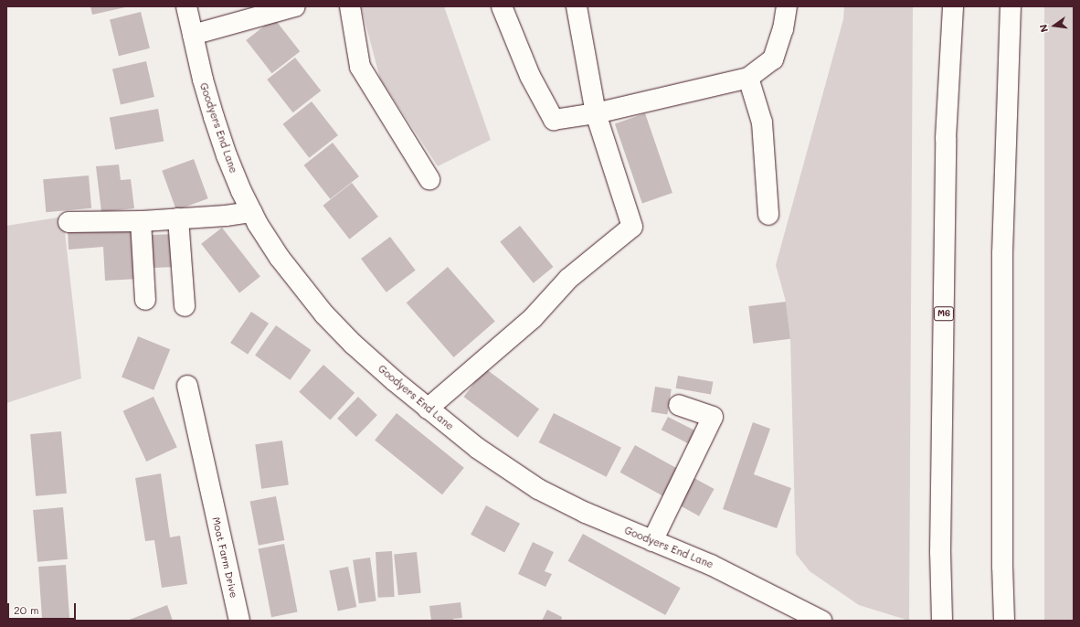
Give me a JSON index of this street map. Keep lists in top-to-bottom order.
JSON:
{
  "streets": {
    "main road": ["Goodyers End Lane", "M6", "Moat Farm Drive"]
  },
  "scale_bar": "20 m",
  "north": "left"
}
